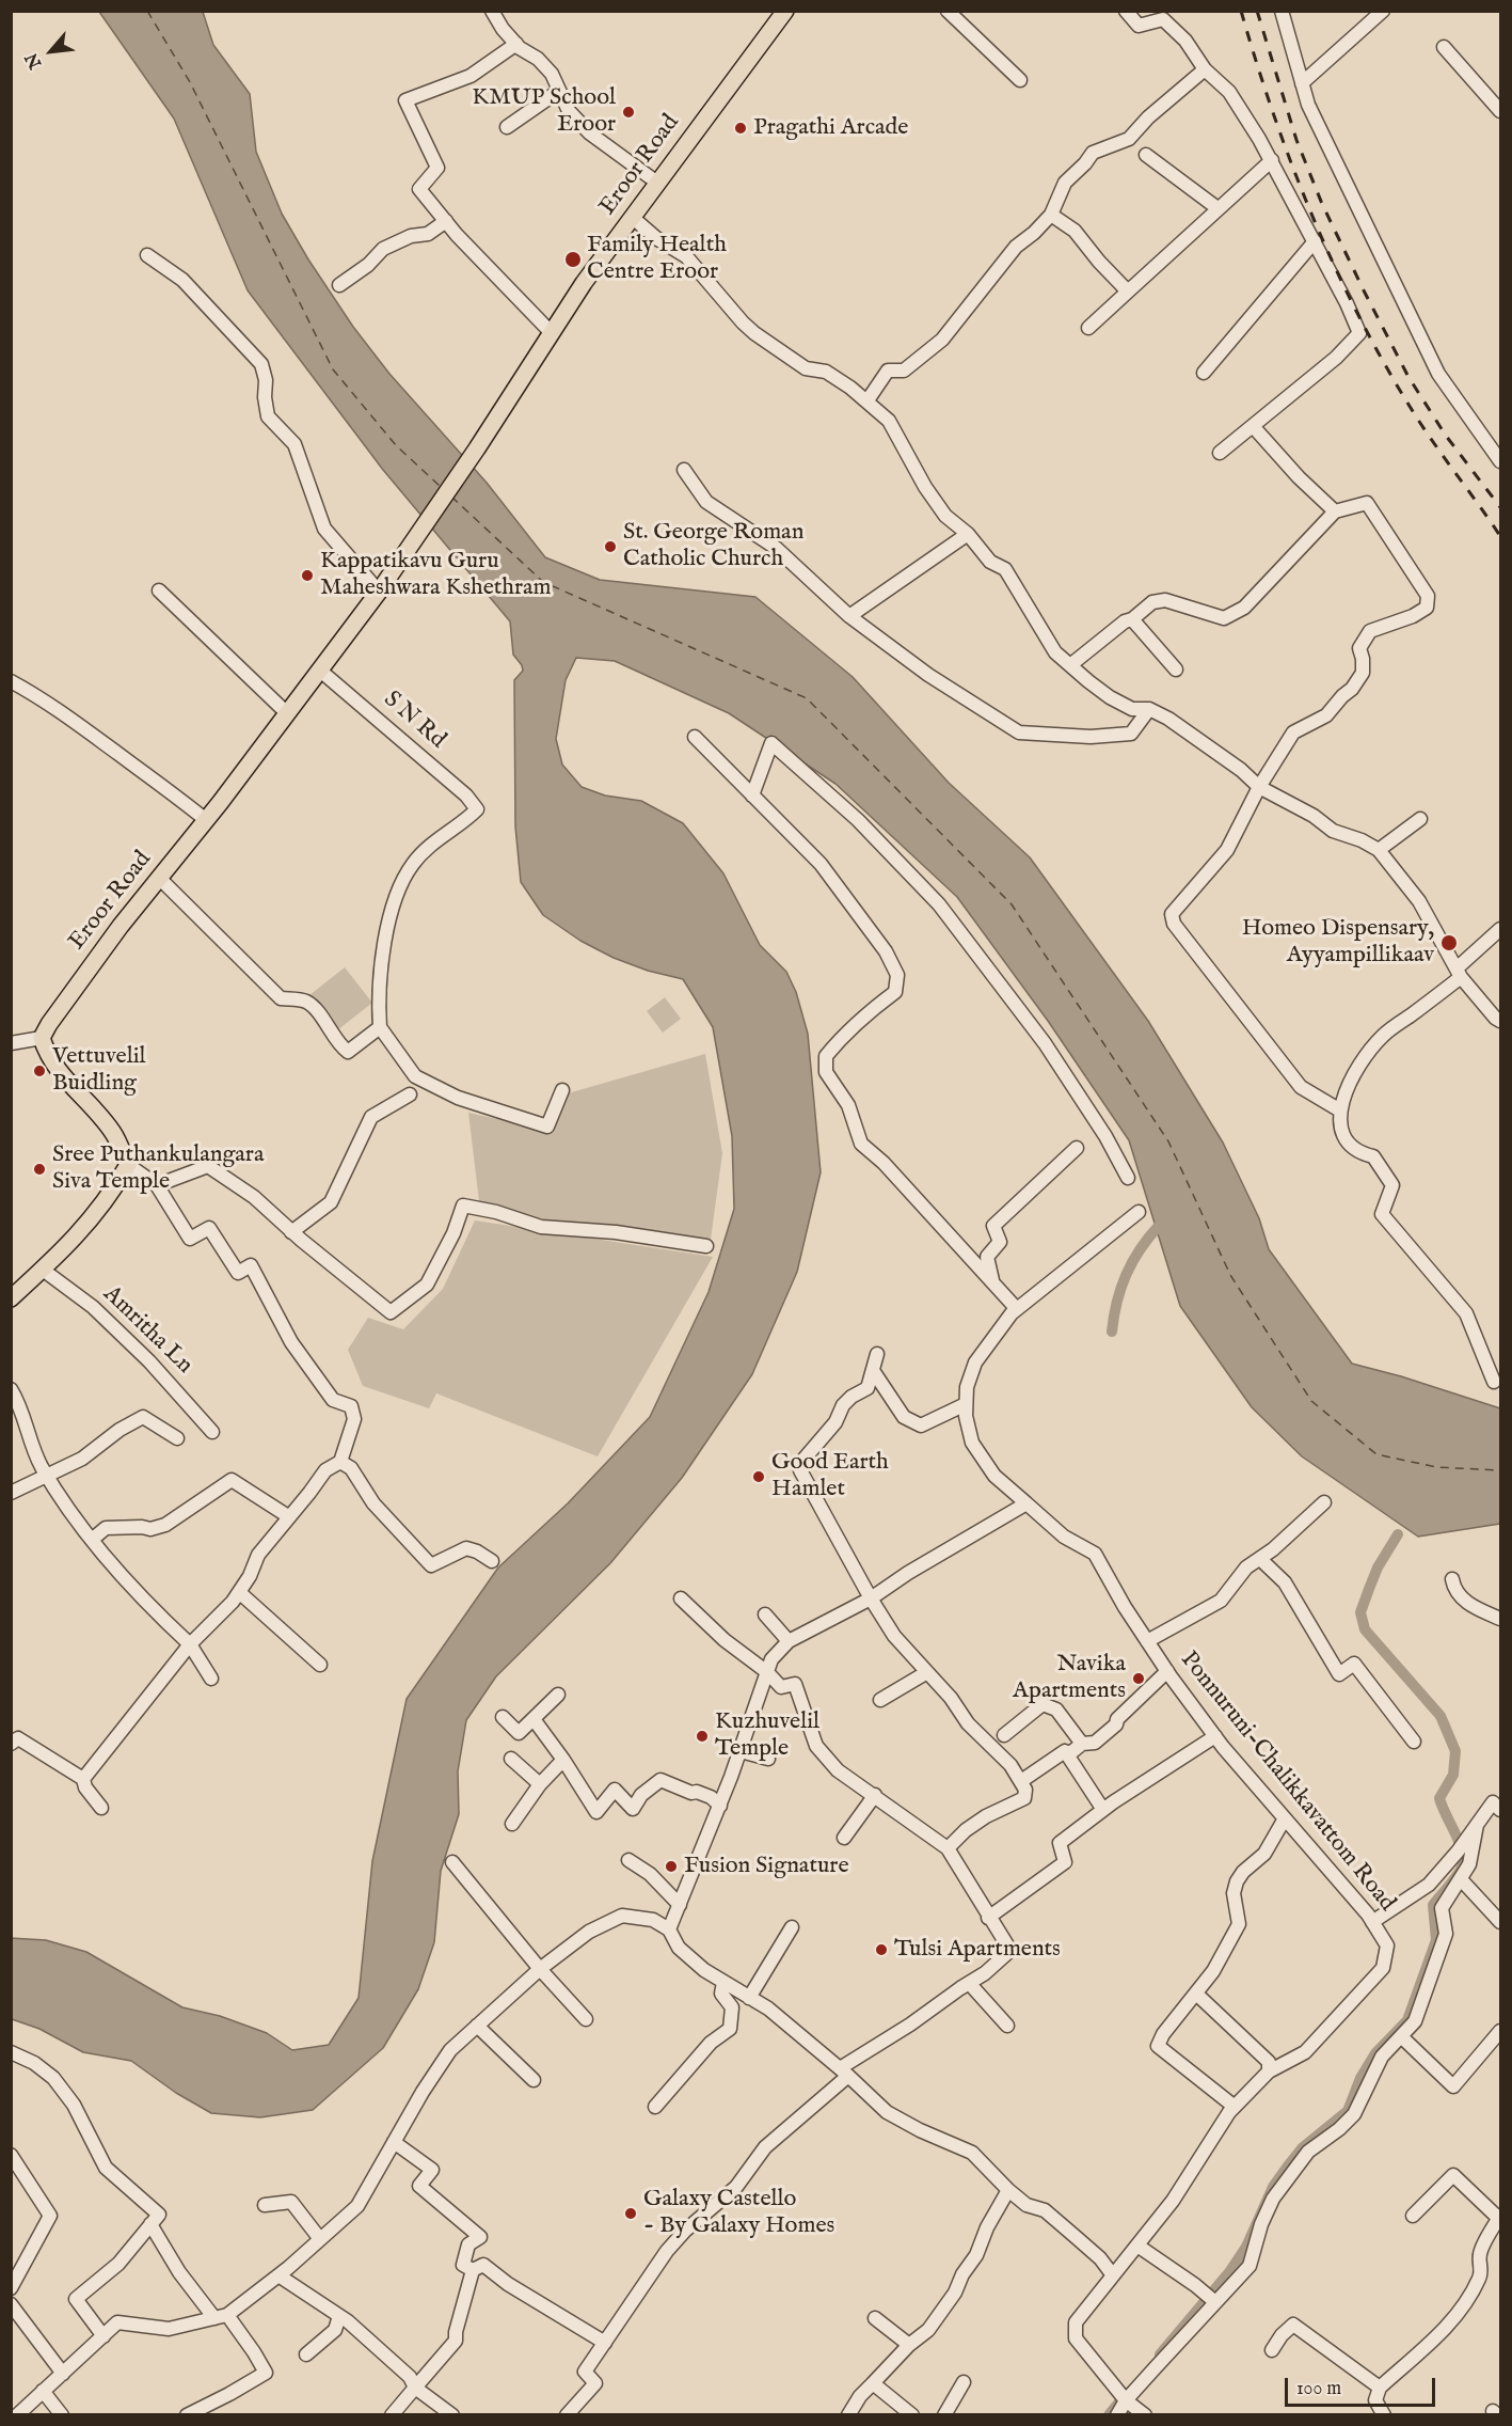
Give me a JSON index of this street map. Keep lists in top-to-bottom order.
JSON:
{
  "streets": {
    "main road": ["Eroor Road"],
    "street": ["S N Rd", "Amritha Ln", "Ponnuruni-Chalikkavattom Road"]
  },
  "crossings": [
    ["Eroor Road", "S N Rd"]
  ],
  "places": [
    "KMUP School Eroor",
    "Pragathi Arcade",
    "Family Health Centre Eroor",
    "St. George Roman Catholic Church",
    "Kappatikavu Guru Maheshwara Kshethram",
    "Homeo Dispensary, Ayyampillikaav",
    "Vettuvelil Buidling",
    "Sree Puthankulangara Siva Temple",
    "Good Earth Hamlet",
    "Navika Apartments",
    "Kuzhuvelil Temple",
    "Fusion Signature",
    "Tulsi Apartments",
    "Galaxy Castello - By Galaxy Homes"
  ],
  "scale_bar": "100 m",
  "north": "bottom left"
}
